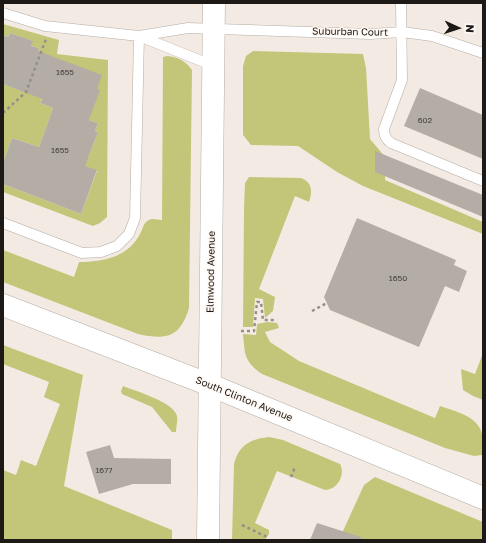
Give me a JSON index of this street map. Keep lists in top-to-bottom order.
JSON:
{
  "streets": {
    "main road": ["Elmwood Avenue", "South Clinton Avenue"],
    "lane": ["Suburban Court"]
  },
  "crossings": [
    ["Suburban Court", "Elmwood Avenue"],
    ["Elmwood Avenue", "South Clinton Avenue"]
  ],
  "house_numbers": [
    "1655",
    "602",
    "1655",
    "1650",
    "1677"
  ],
  "north": "right"
}
